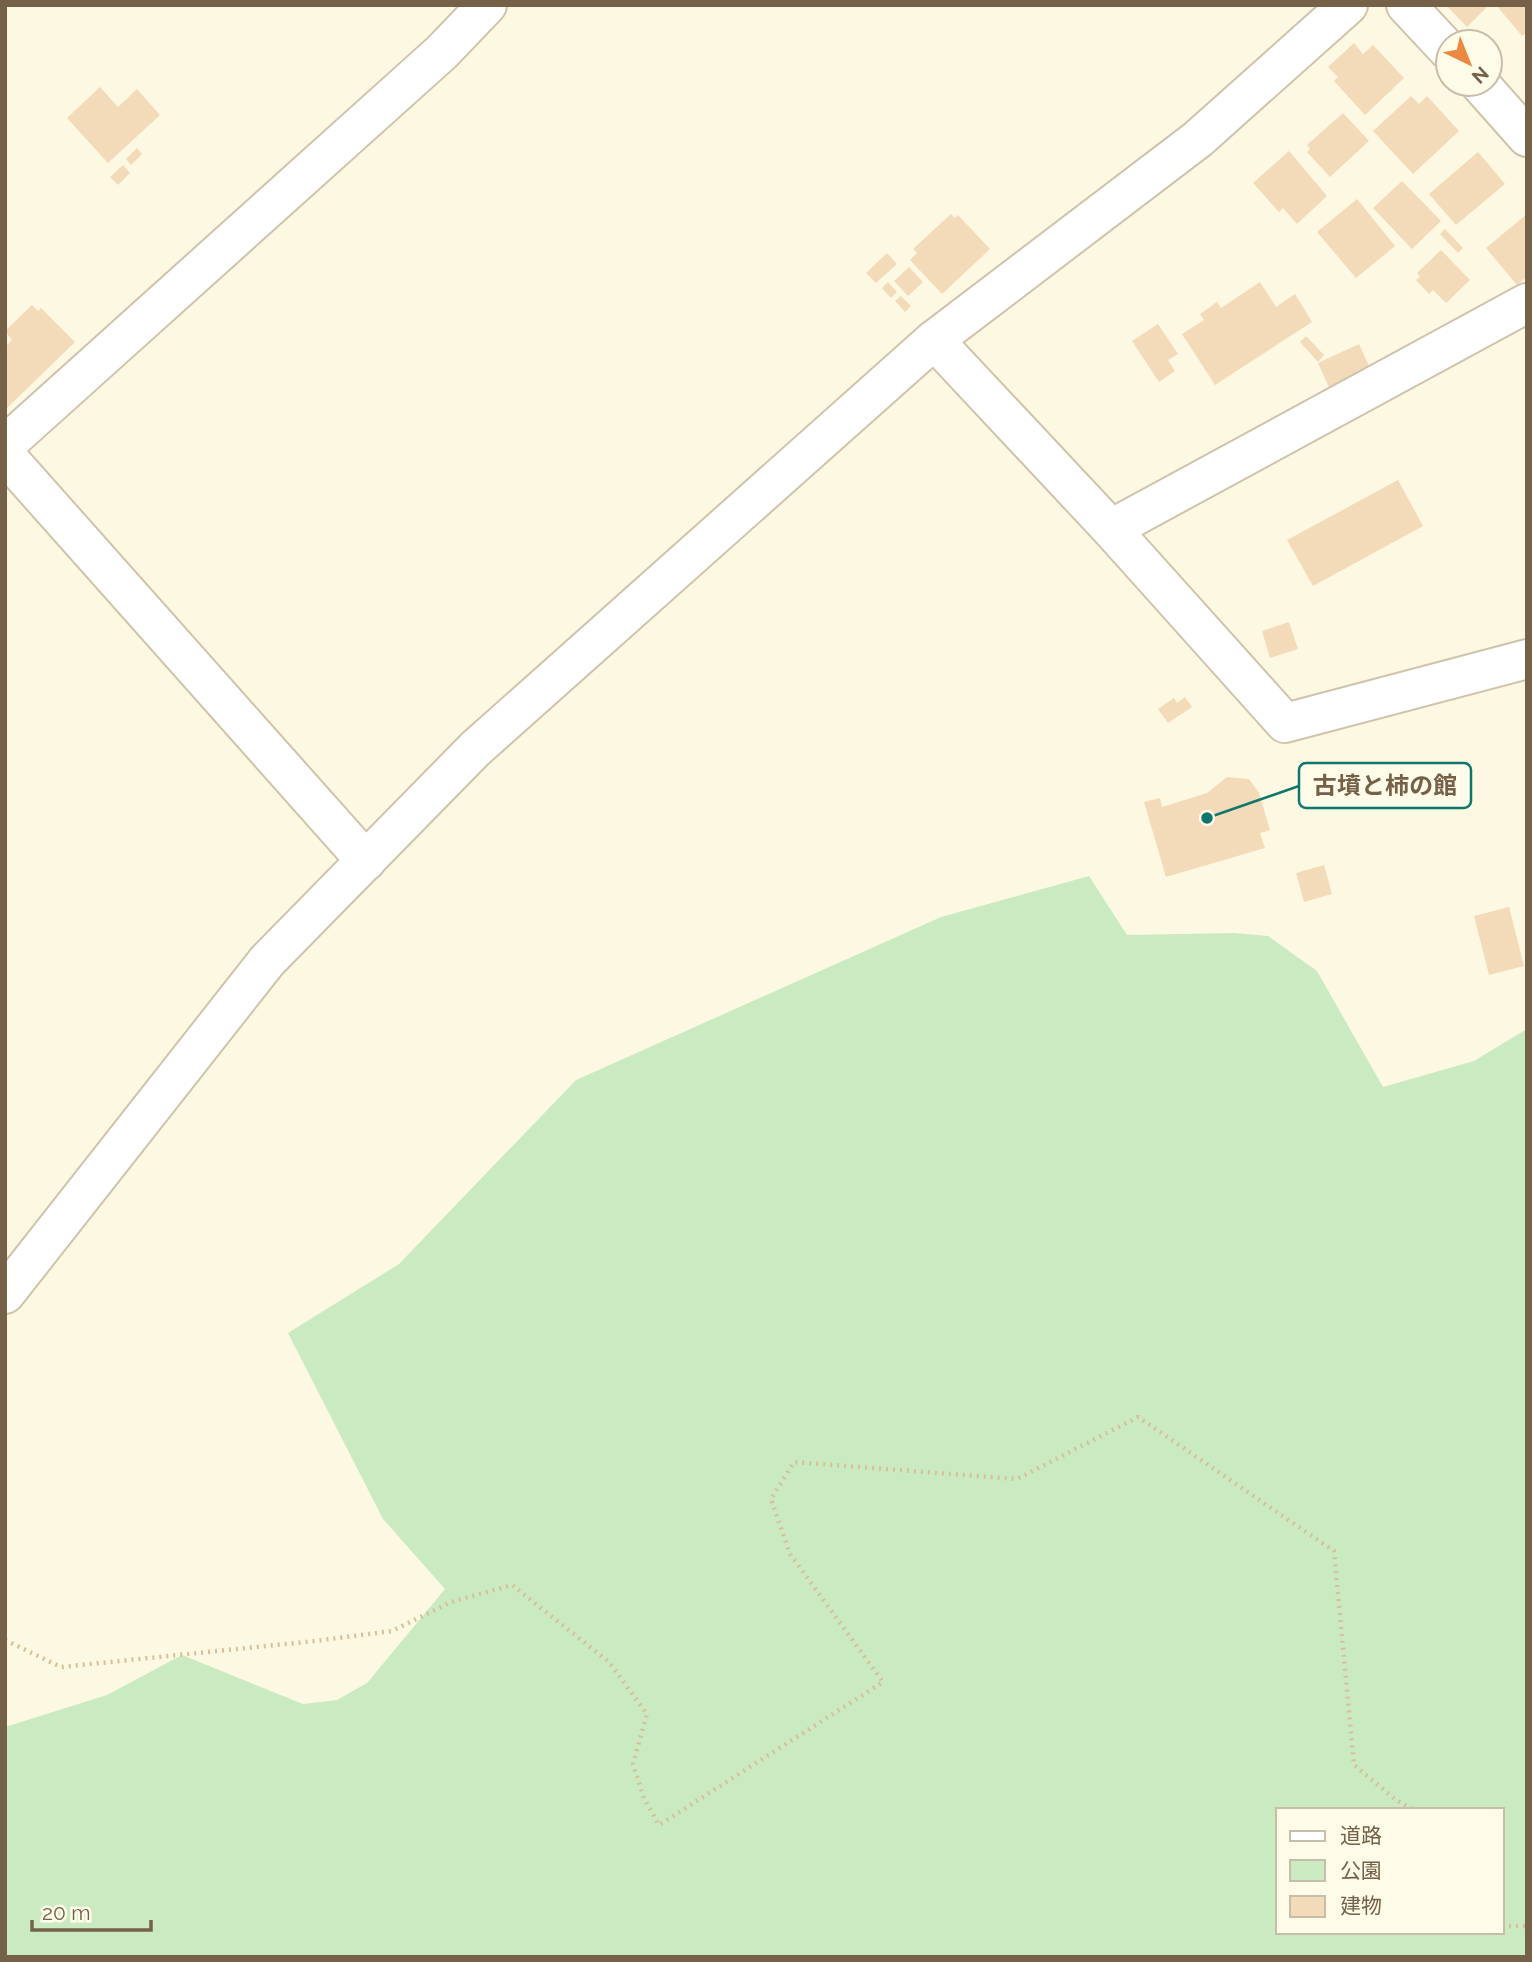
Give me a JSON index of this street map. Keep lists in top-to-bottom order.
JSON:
{
  "places": ["古墳と柿の館"],
  "legend": ["道路", "公園", "建物"],
  "scale_bar": "20 m",
  "north": "bottom right"
}
